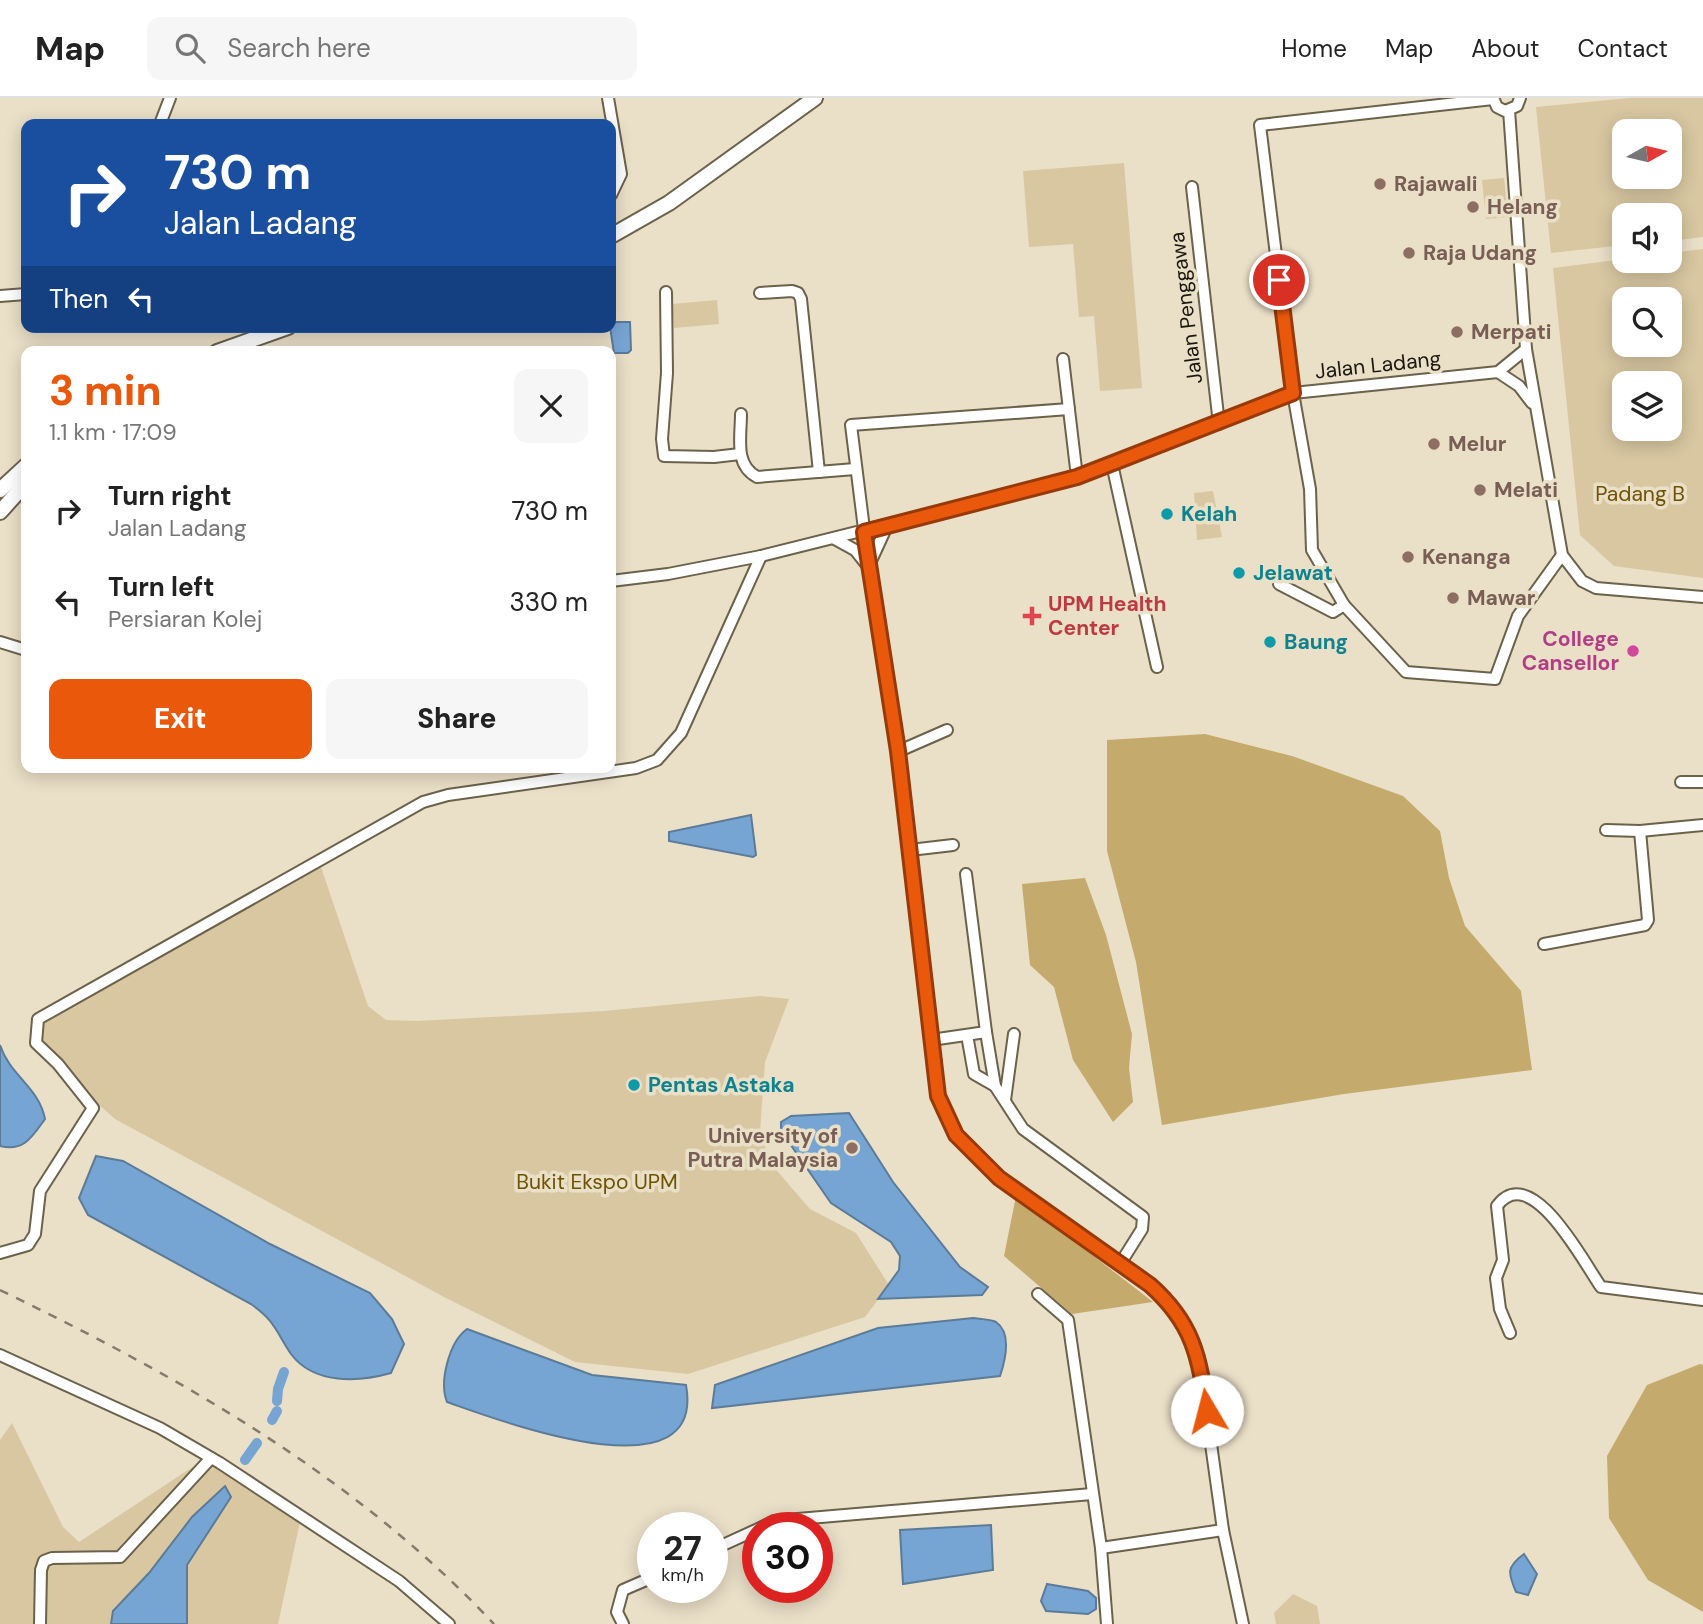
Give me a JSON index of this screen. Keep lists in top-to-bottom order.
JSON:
{
  "streets": {
    "street": ["Jalan Penggawa", "Jalan Ladang"]
  },
  "crossings": [
    ["Jalan Penggawa", "Jalan Ladang"]
  ],
  "parks": ["Padang B", "Bukit Ekspo UPM"],
  "places": {
    "other": [
      "Rajawali",
      "Helang",
      "Raja Udang",
      "Merpati",
      "Melur",
      "Melati",
      "Kelah",
      "Kenanga",
      "Jelawat",
      "Mawar",
      "Baung",
      "College Cansellor",
      "Pentas Astaka",
      "University of Putra Malaysia"
    ],
    "health": ["UPM Health Center"]
  },
  "north": "right",
  "page": {
    "header": "Map",
    "search": "Search here",
    "nav": [
      "Home",
      "Map",
      "About",
      "Contact"
    ],
    "turn": ["730 m", "Jalan Ladang"],
    "then": "Then",
    "heading": ["3 min", "1.1 km · 17:09"],
    "list": [
      {
        "name": "Turn right",
        "note": "Jalan Ladang",
        "value": "730 m"
      },
      {
        "name": "Turn left",
        "note": "Persiaran Kolej",
        "value": "330 m"
      }
    ],
    "buttons": ["Exit", "Share"],
    "speed": "27 km/h",
    "limit": "30"
  }
}
